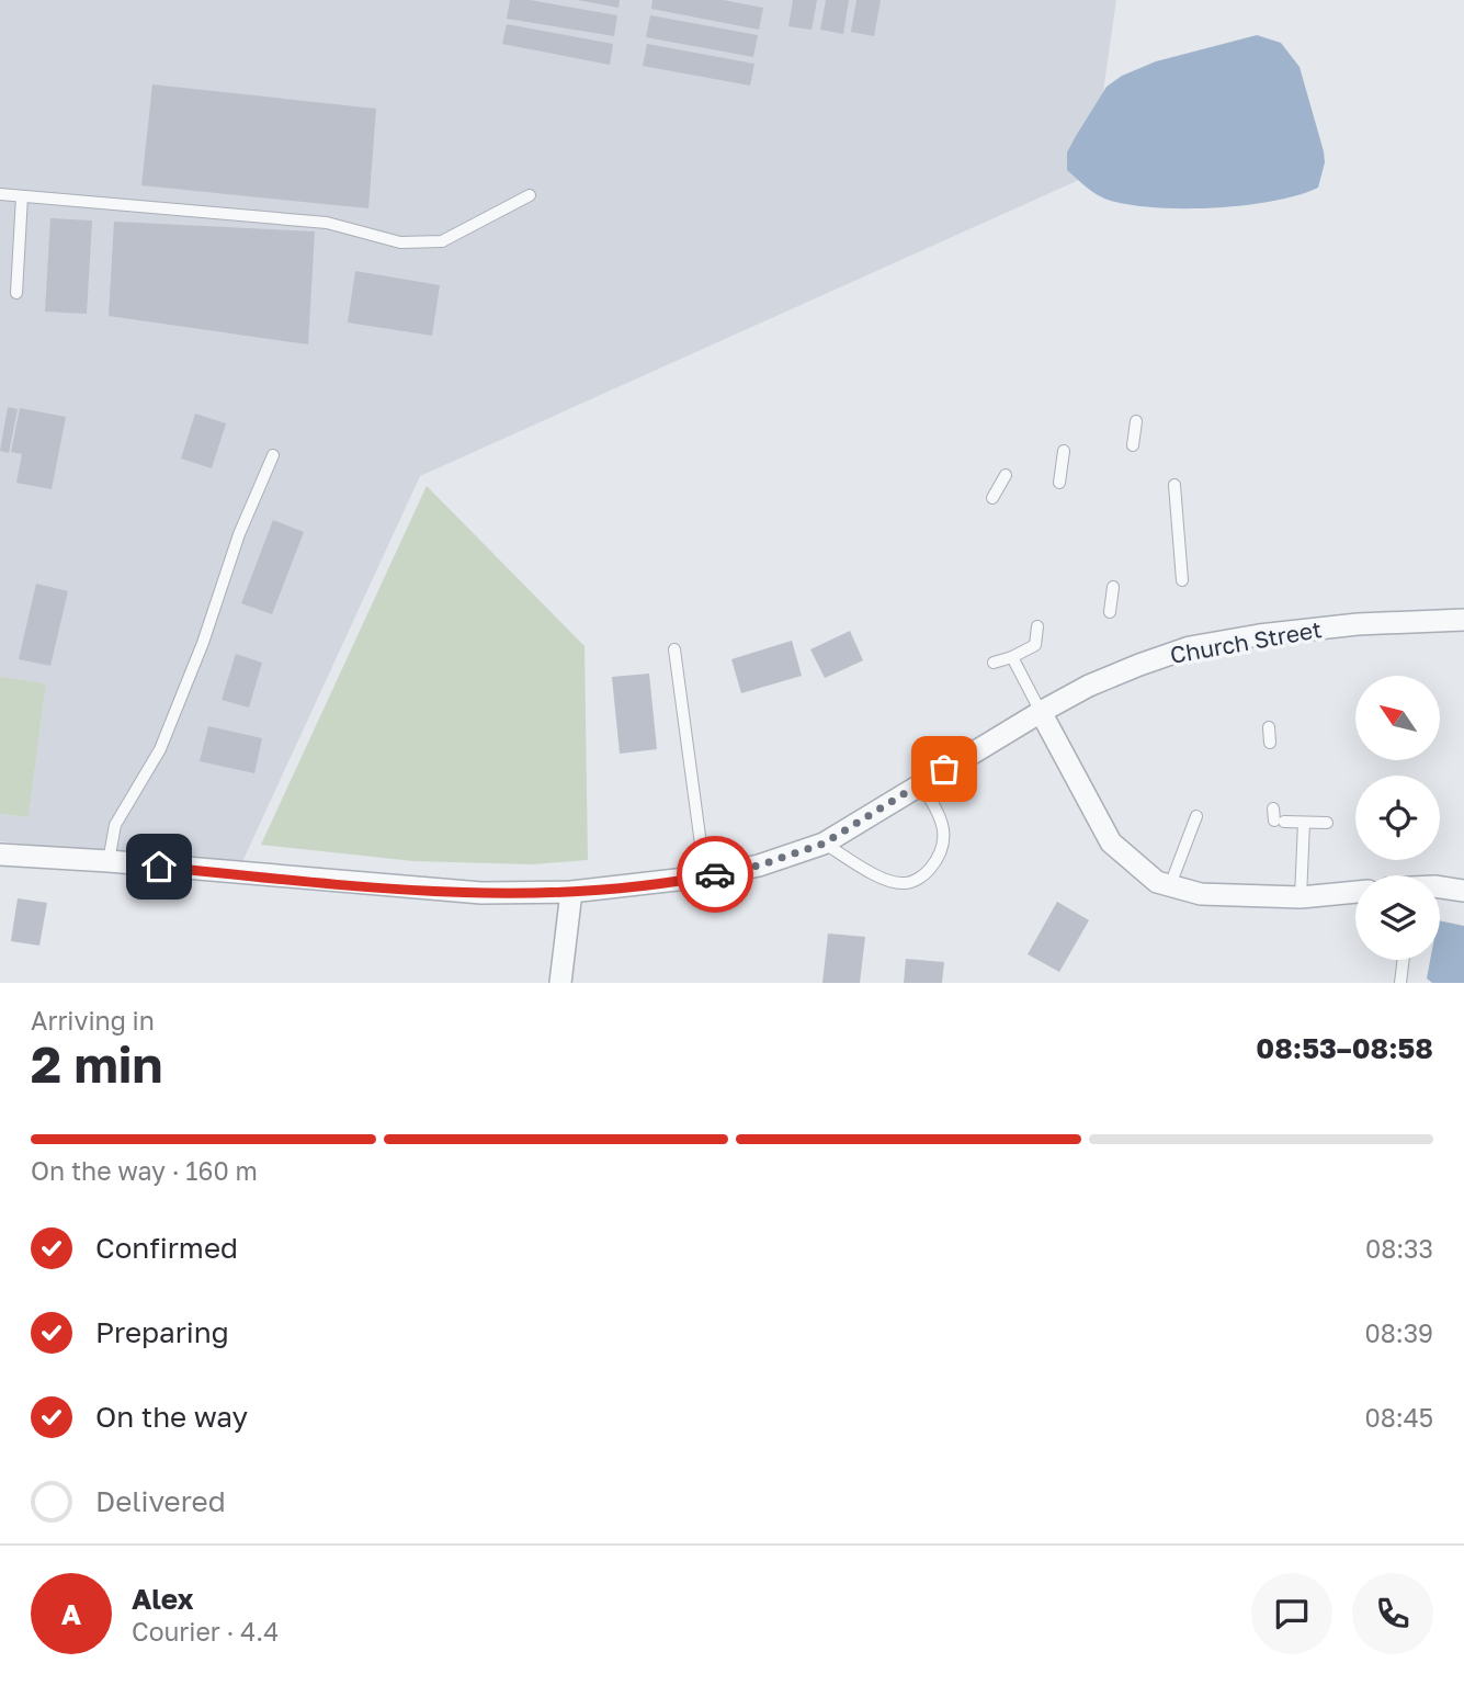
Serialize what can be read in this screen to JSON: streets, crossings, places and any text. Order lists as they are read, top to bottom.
{
  "streets": {
    "street": ["Church Street"]
  },
  "north": "top left",
  "page": {
    "heading": ["2 min", "Arriving in", "08:53–08:58"],
    "panel": ["Alex", "Courier · 4.4"],
    "bar": "On the way · 160 m",
    "list": [
      ["Confirmed", "08:33"],
      ["Preparing", "08:39"],
      ["On the way", "08:45"],
      "Delivered"
    ],
    "round": "A"
  }
}
